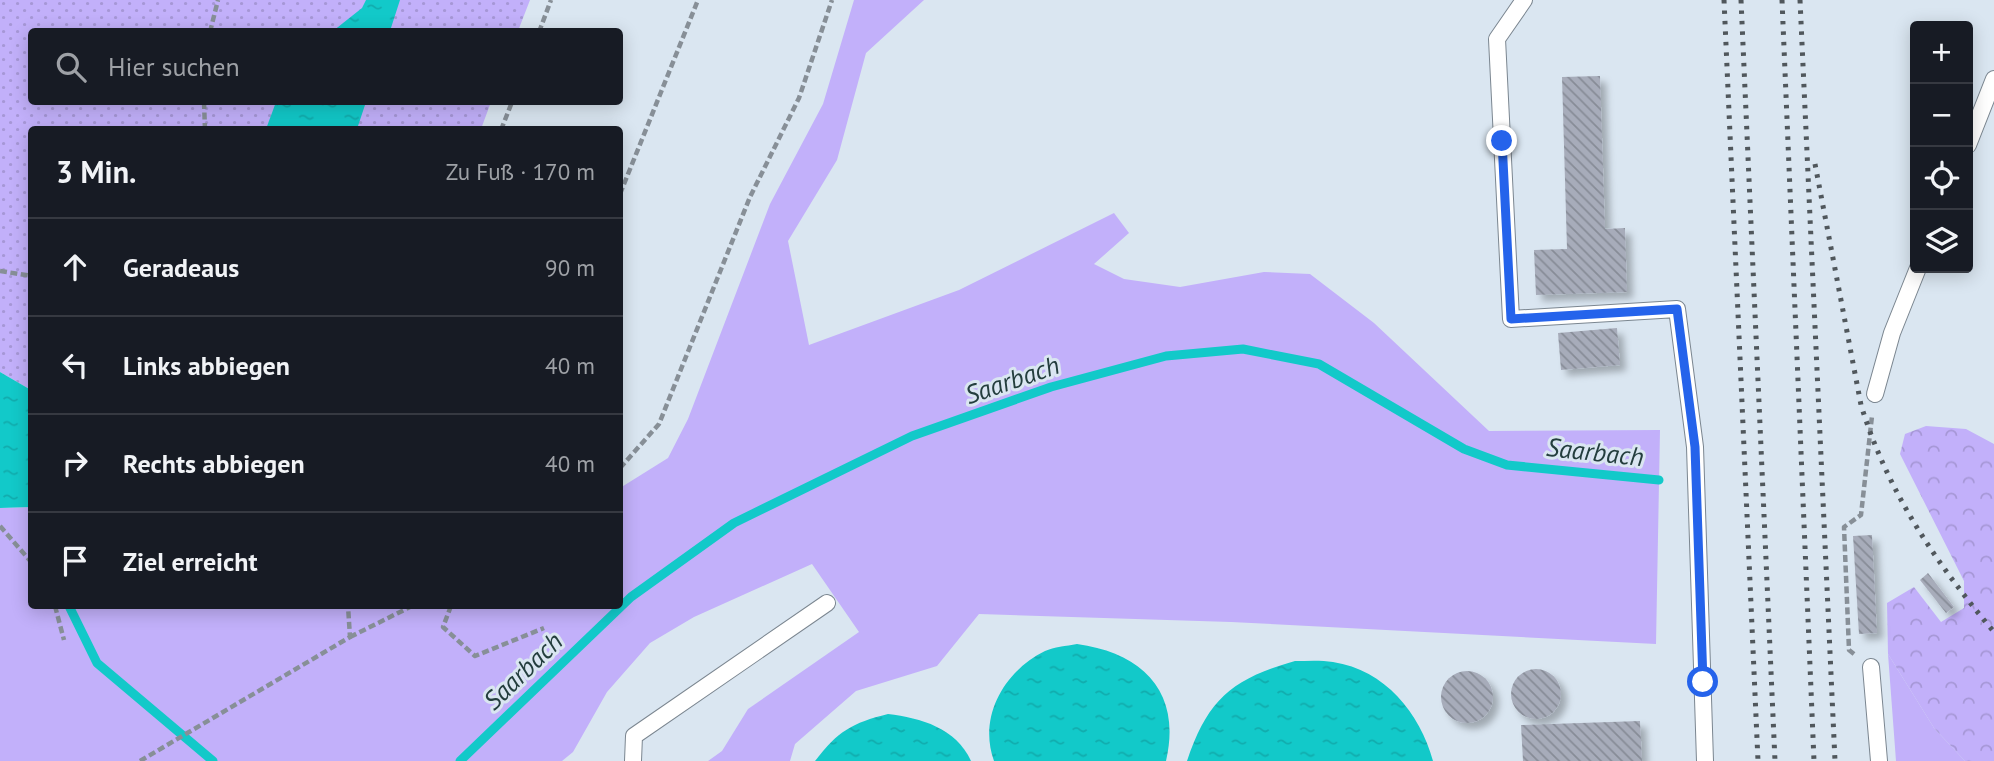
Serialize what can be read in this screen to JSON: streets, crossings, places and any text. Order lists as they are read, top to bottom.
{
  "water": ["Saarbach"],
  "page": {
    "map_buttons": ["+", "−"],
    "search": "Hier suchen",
    "heading": ["3 Min.", "Zu Fuß · 170 m"],
    "list": [
      ["Geradeaus", "90 m"],
      ["Links abbiegen", "40 m"],
      ["Rechts abbiegen", "40 m"],
      "Ziel erreicht"
    ]
  }
}
